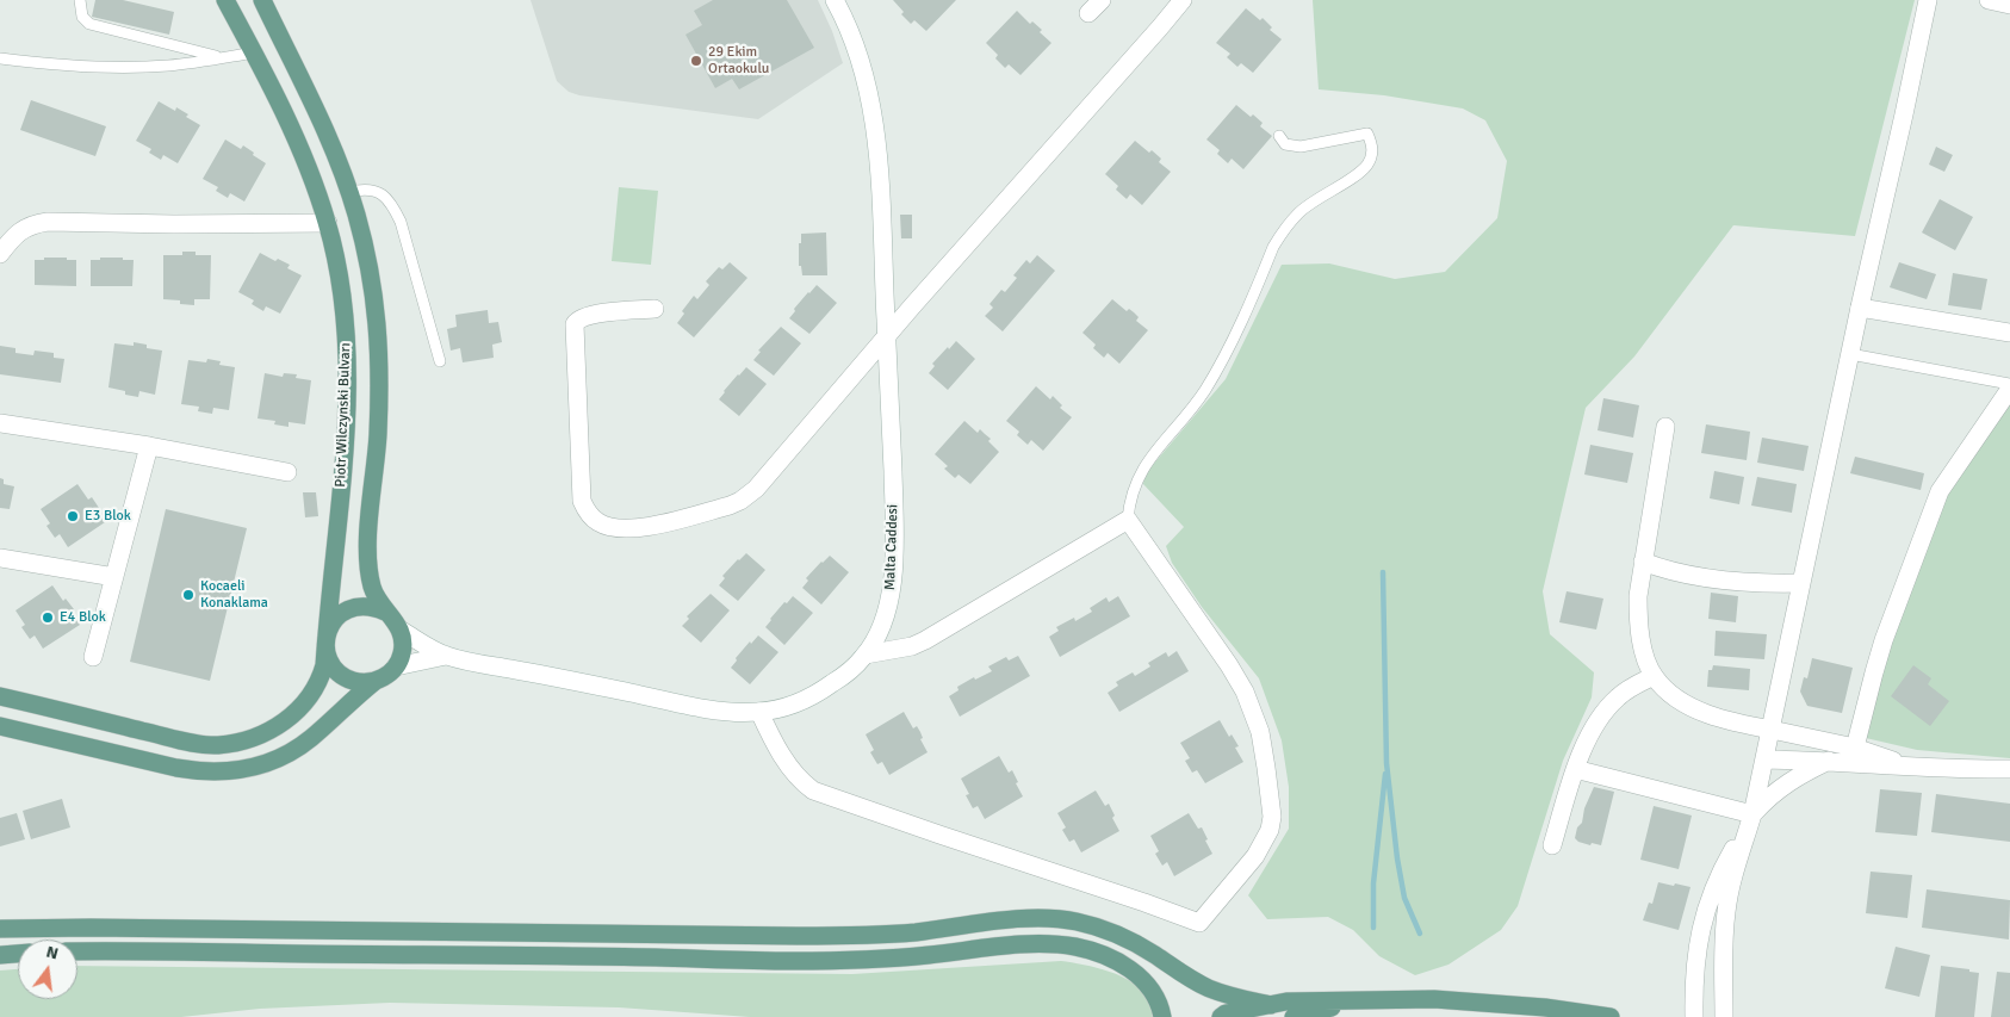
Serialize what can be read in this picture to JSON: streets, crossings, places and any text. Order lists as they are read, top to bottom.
{
  "streets": {
    "main road": ["Piotr Wilczynski Bulvarı"],
    "street": ["Malta Caddesi"]
  },
  "crossings": [
    ["Piotr Wilczynski Bulvarı", "Malta Caddesi"]
  ],
  "places": [
    "29 Ekim Ortaokulu",
    "E3 Blok",
    "Kocaeli Konaklama",
    "E4 Blok"
  ],
  "north": "top"
}
